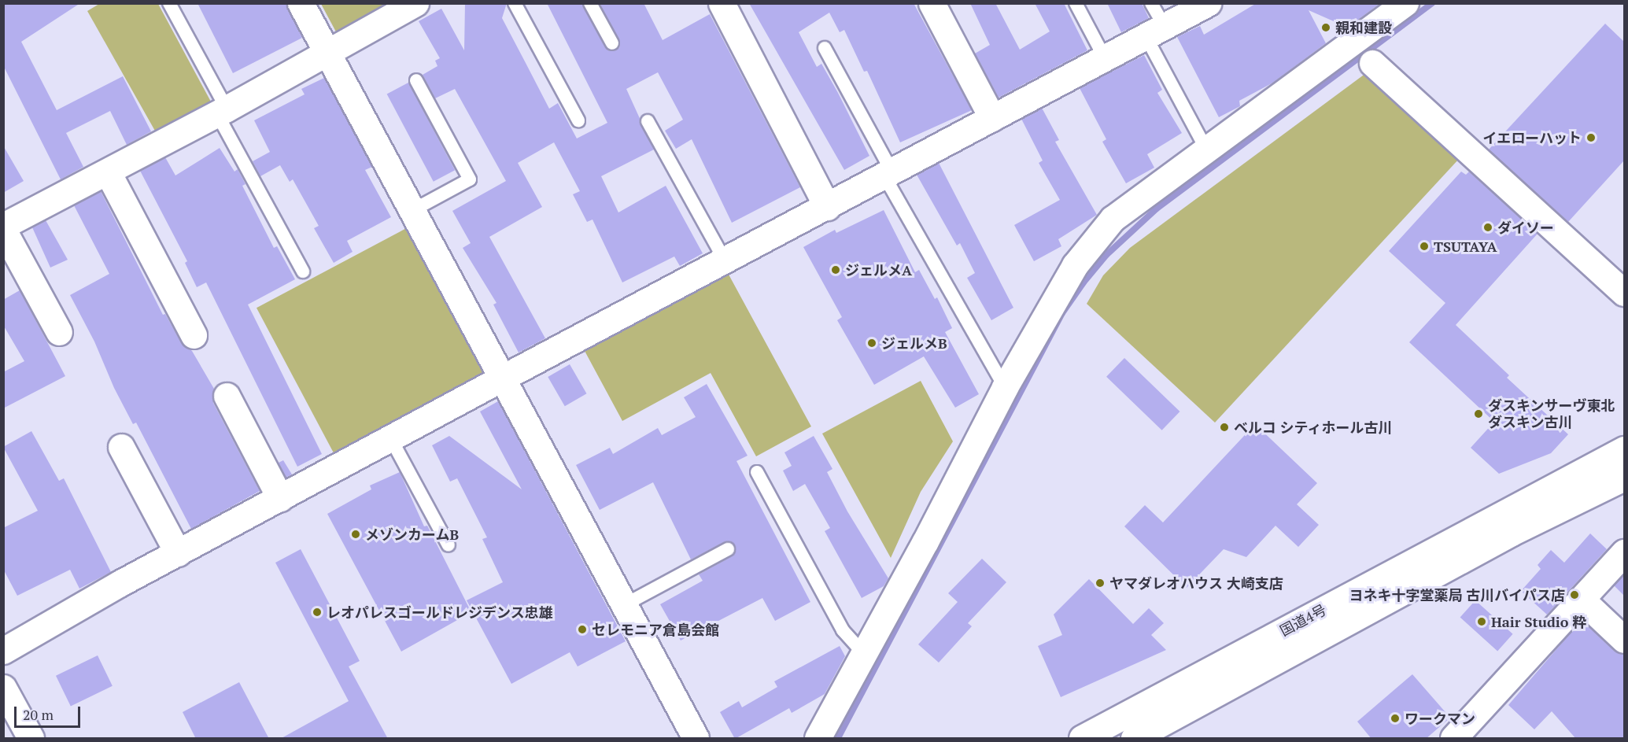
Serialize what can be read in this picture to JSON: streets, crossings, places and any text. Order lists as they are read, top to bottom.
{
  "streets": {
    "main road": ["国道4号"]
  },
  "places": [
    "親和建設",
    "イエローハット",
    "ダイソー",
    "TSUTAYA",
    "ジェルメA",
    "ジェルメB",
    "ダスキンサーヴ東北 ダスキン古川",
    "ベルコ シティホール古川",
    "メゾンカームB",
    "ヤマダレオハウス 大崎支店",
    "ヨネキ十字堂薬局 古川バイパス店",
    "レオパレスゴールドレジデンス忠雄",
    "Hair Studio 粋",
    "セレモニア倉島会館",
    "ワークマン"
  ],
  "scale_bar": "20 m"
}
